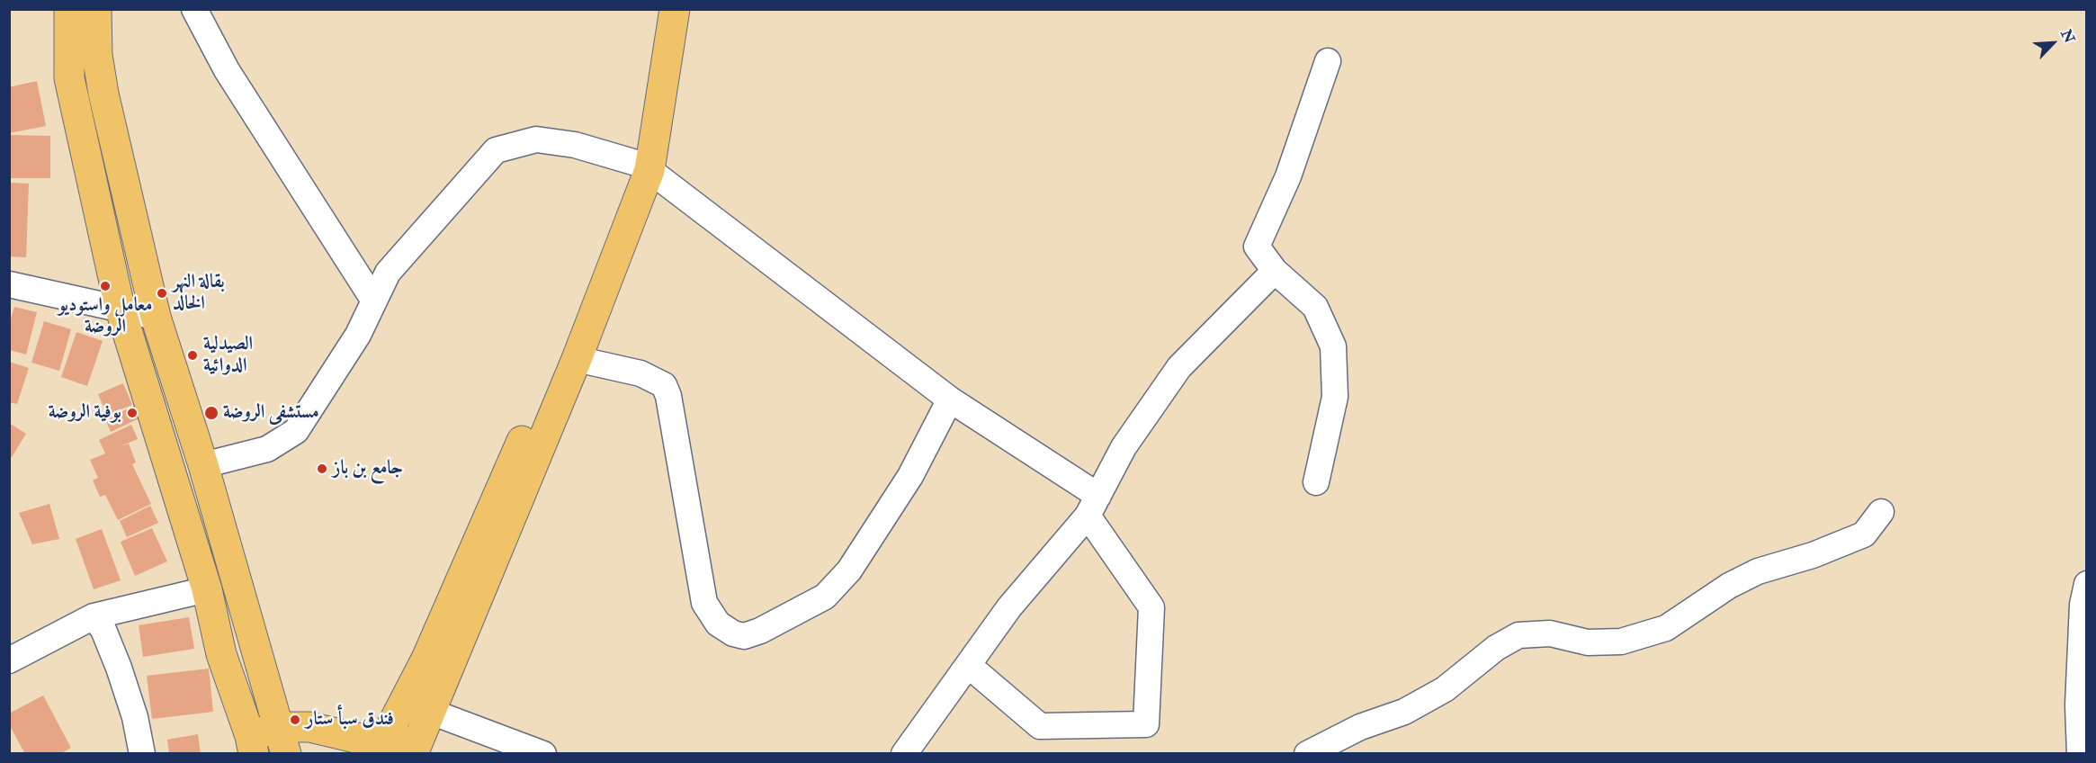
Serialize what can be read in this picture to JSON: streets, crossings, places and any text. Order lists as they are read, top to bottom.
{
  "places": [
    "معامل واستوديو الروضة",
    "بقالة النهر الخالد",
    "الصيدلية الدوائية",
    "بوفية الروضة",
    "مستشفى الروضة",
    "جامع بن باز",
    "فندق سبأ ستار"
  ],
  "north": "top right"
}
